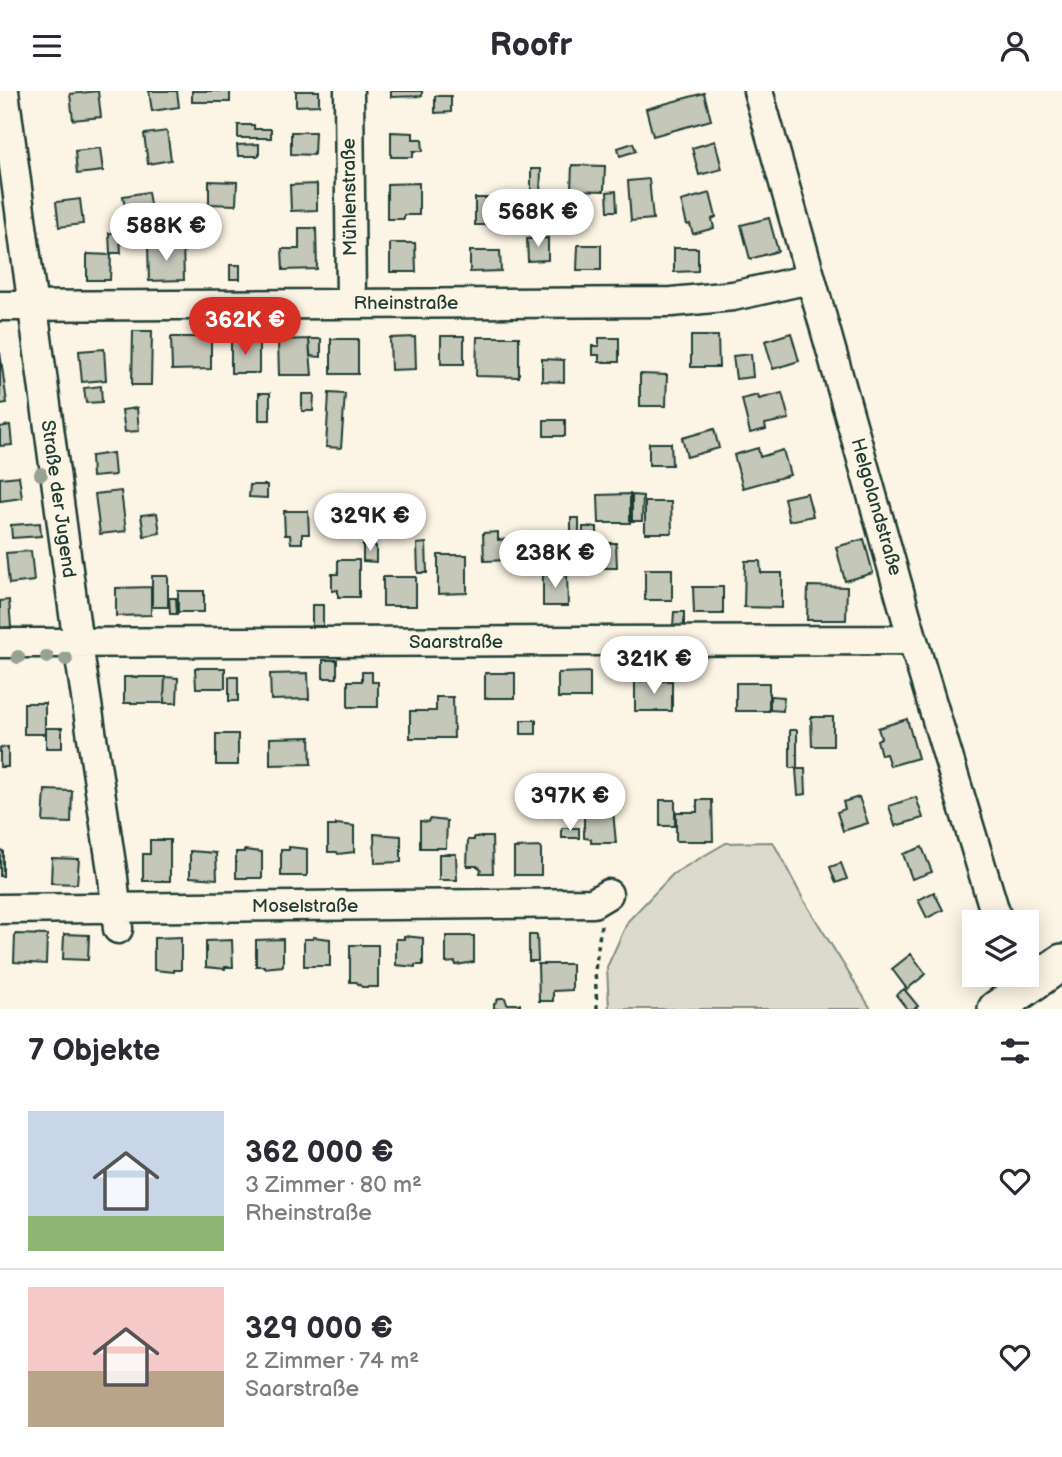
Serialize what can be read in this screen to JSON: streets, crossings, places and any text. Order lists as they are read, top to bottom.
{
  "streets": {
    "street": [
      "Mühlenstraße",
      "Rheinstraße",
      "Straße der Jugend",
      "Helgolandstraße",
      "Saarstraße",
      "Moselstraße"
    ]
  },
  "crossings": [
    ["Mühlenstraße", "Rheinstraße"],
    ["Rheinstraße", "Straße der Jugend"],
    ["Rheinstraße", "Helgolandstraße"],
    ["Straße der Jugend", "Saarstraße"],
    ["Straße der Jugend", "Moselstraße"],
    ["Helgolandstraße", "Saarstraße"]
  ],
  "page": {
    "header": "Roofr",
    "price": [
      "568K €",
      "588K €",
      "362K €",
      "329K €",
      "238K €",
      "321K €",
      "397K €"
    ],
    "heading": "7 Objekte",
    "list": [
      {
        "name": "362 000 €",
        "note": "3 Zimmer · 80 m² · Rheinstraße"
      },
      {
        "name": "329 000 €",
        "note": "2 Zimmer · 74 m² · Saarstraße"
      }
    ]
  }
}
